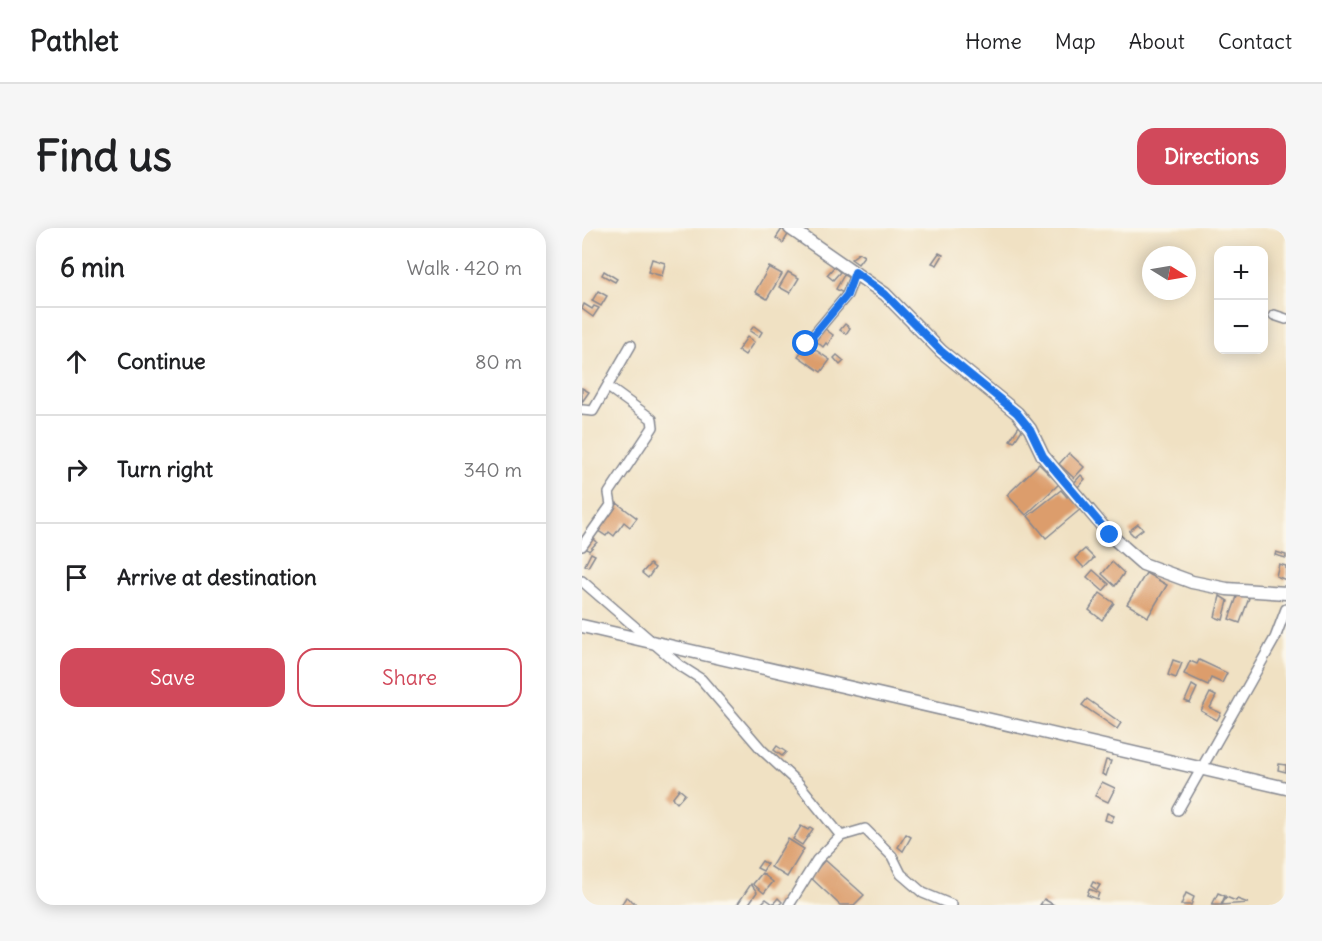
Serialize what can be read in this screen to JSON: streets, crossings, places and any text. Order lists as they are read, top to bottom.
{
  "north": "right",
  "page": {
    "header": "Pathlet",
    "nav": [
      "Home",
      "Map",
      "About",
      "Contact"
    ],
    "buttons": [
      "Directions",
      ["Save", "Share"]
    ],
    "title": "Find us",
    "heading": ["6 min", "Walk · 420 m"],
    "map_buttons": ["+", "−"],
    "list": [
      ["Continue", "80 m"],
      ["Turn right", "340 m"],
      "Arrive at destination"
    ]
  }
}
